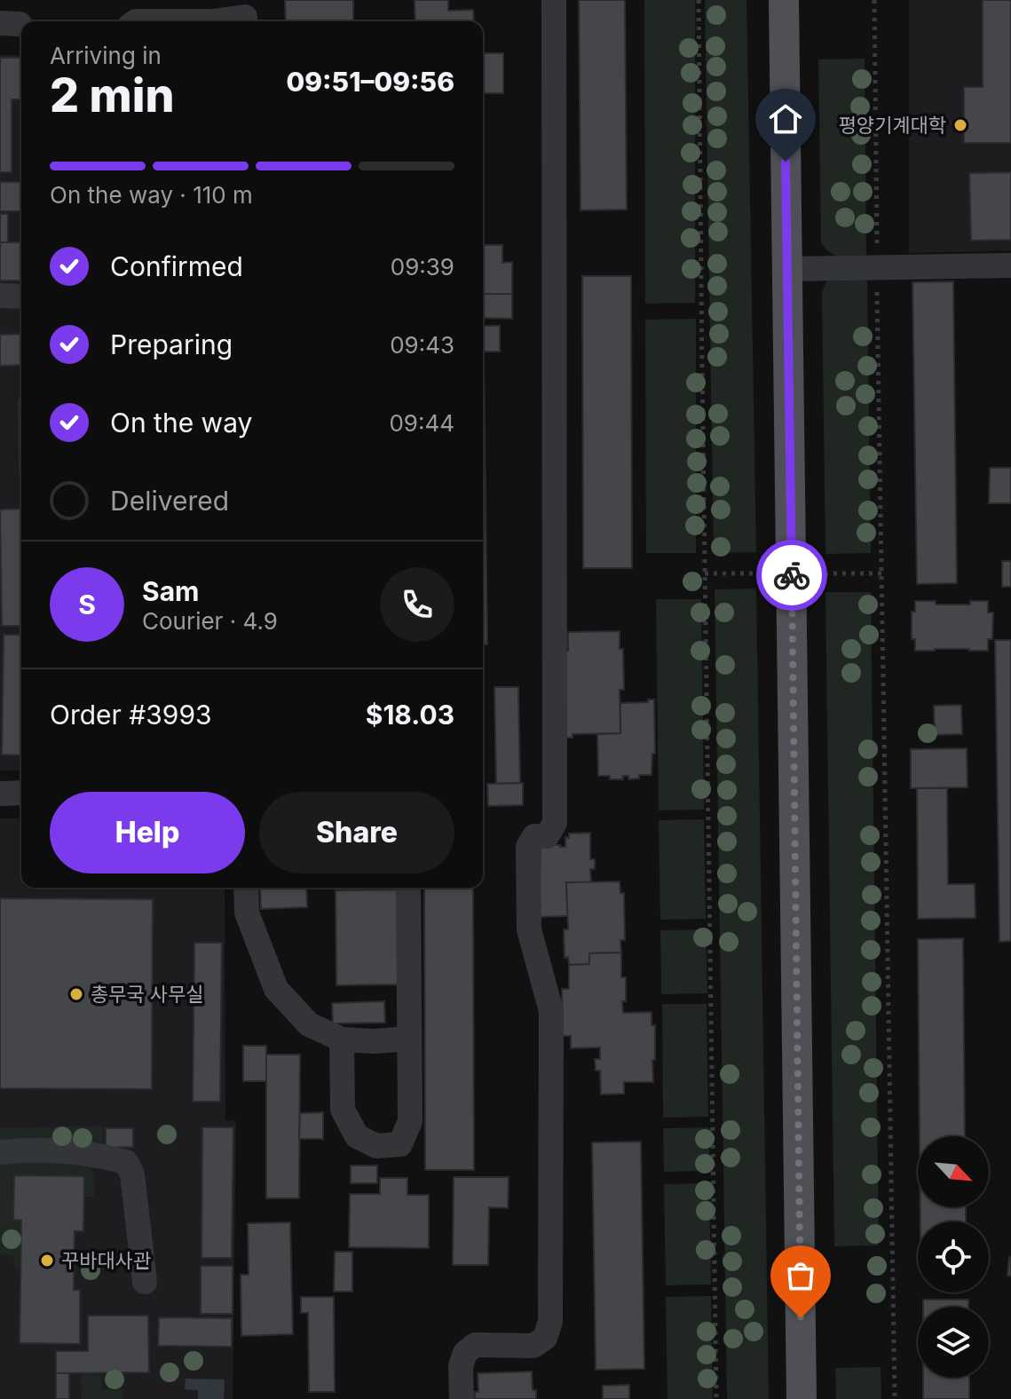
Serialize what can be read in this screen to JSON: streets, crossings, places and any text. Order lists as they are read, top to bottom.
{
  "places": ["평양기계대학", "총무국 사무실", "꾸바대사관"],
  "north": "bottom right",
  "page": {
    "heading": ["2 min", "Arriving in", "09:51–09:56"],
    "panel": [
      "Sam",
      "Courier · 4.9",
      "Order #3993",
      "$18.03"
    ],
    "bar": "On the way · 110 m",
    "list": [
      ["Confirmed", "09:39"],
      ["Preparing", "09:43"],
      ["On the way", "09:44"],
      "Delivered"
    ],
    "round": "S",
    "buttons": ["Help", "Share"]
  }
}
